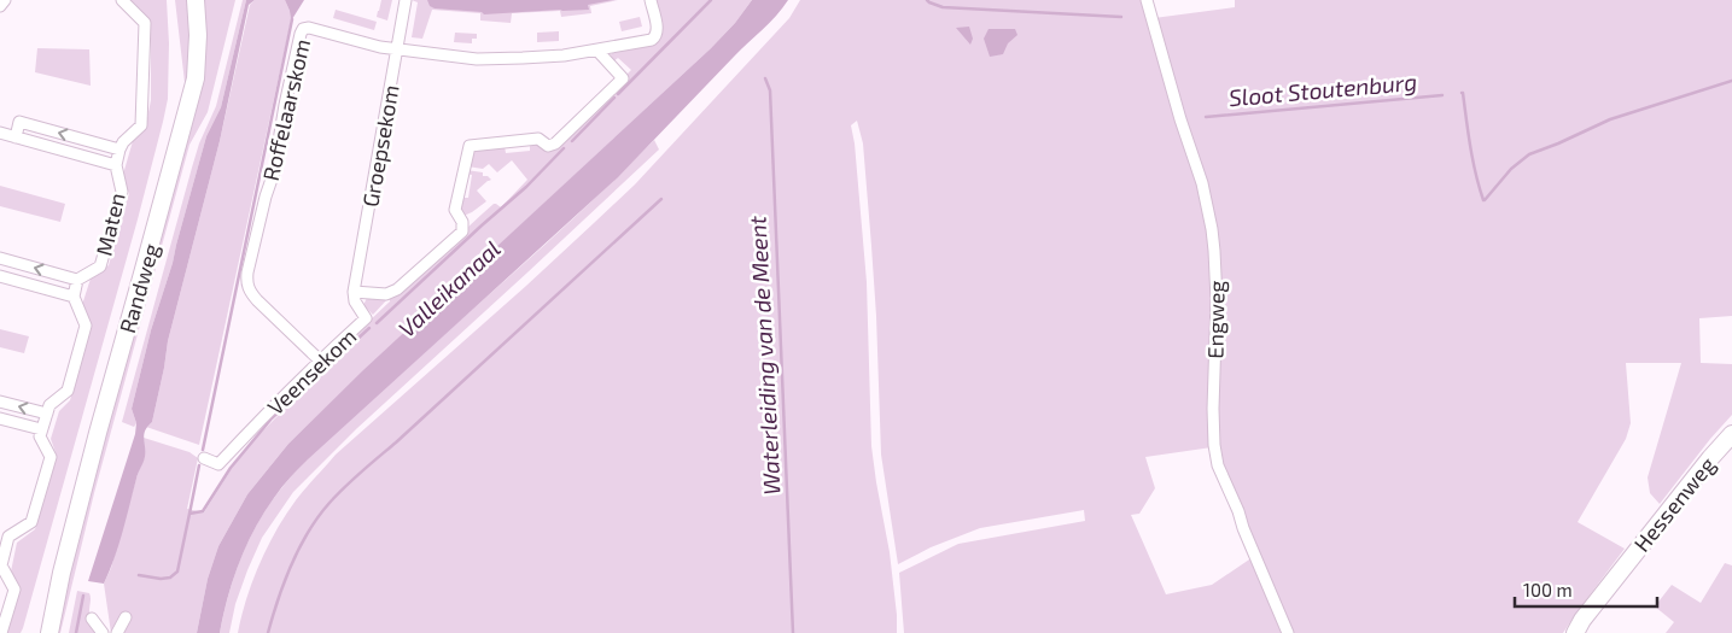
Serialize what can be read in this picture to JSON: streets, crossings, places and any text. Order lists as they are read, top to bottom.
{
  "streets": {
    "main road": ["Randweg", "Hessenweg"],
    "street": [
      "Roffelaarskom",
      "Groepsekom",
      "Maten",
      "Engweg",
      "Veensekom"
    ]
  },
  "crossings": [
    ["Roffelaarskom", "Groepsekom"],
    ["Roffelaarskom", "Veensekom"],
    ["Groepsekom", "Veensekom"]
  ],
  "water": ["Sloot Stoutenburg", "Valleikanaal", "Waterleiding van de Meent"],
  "scale_bar": "100 m"
}
